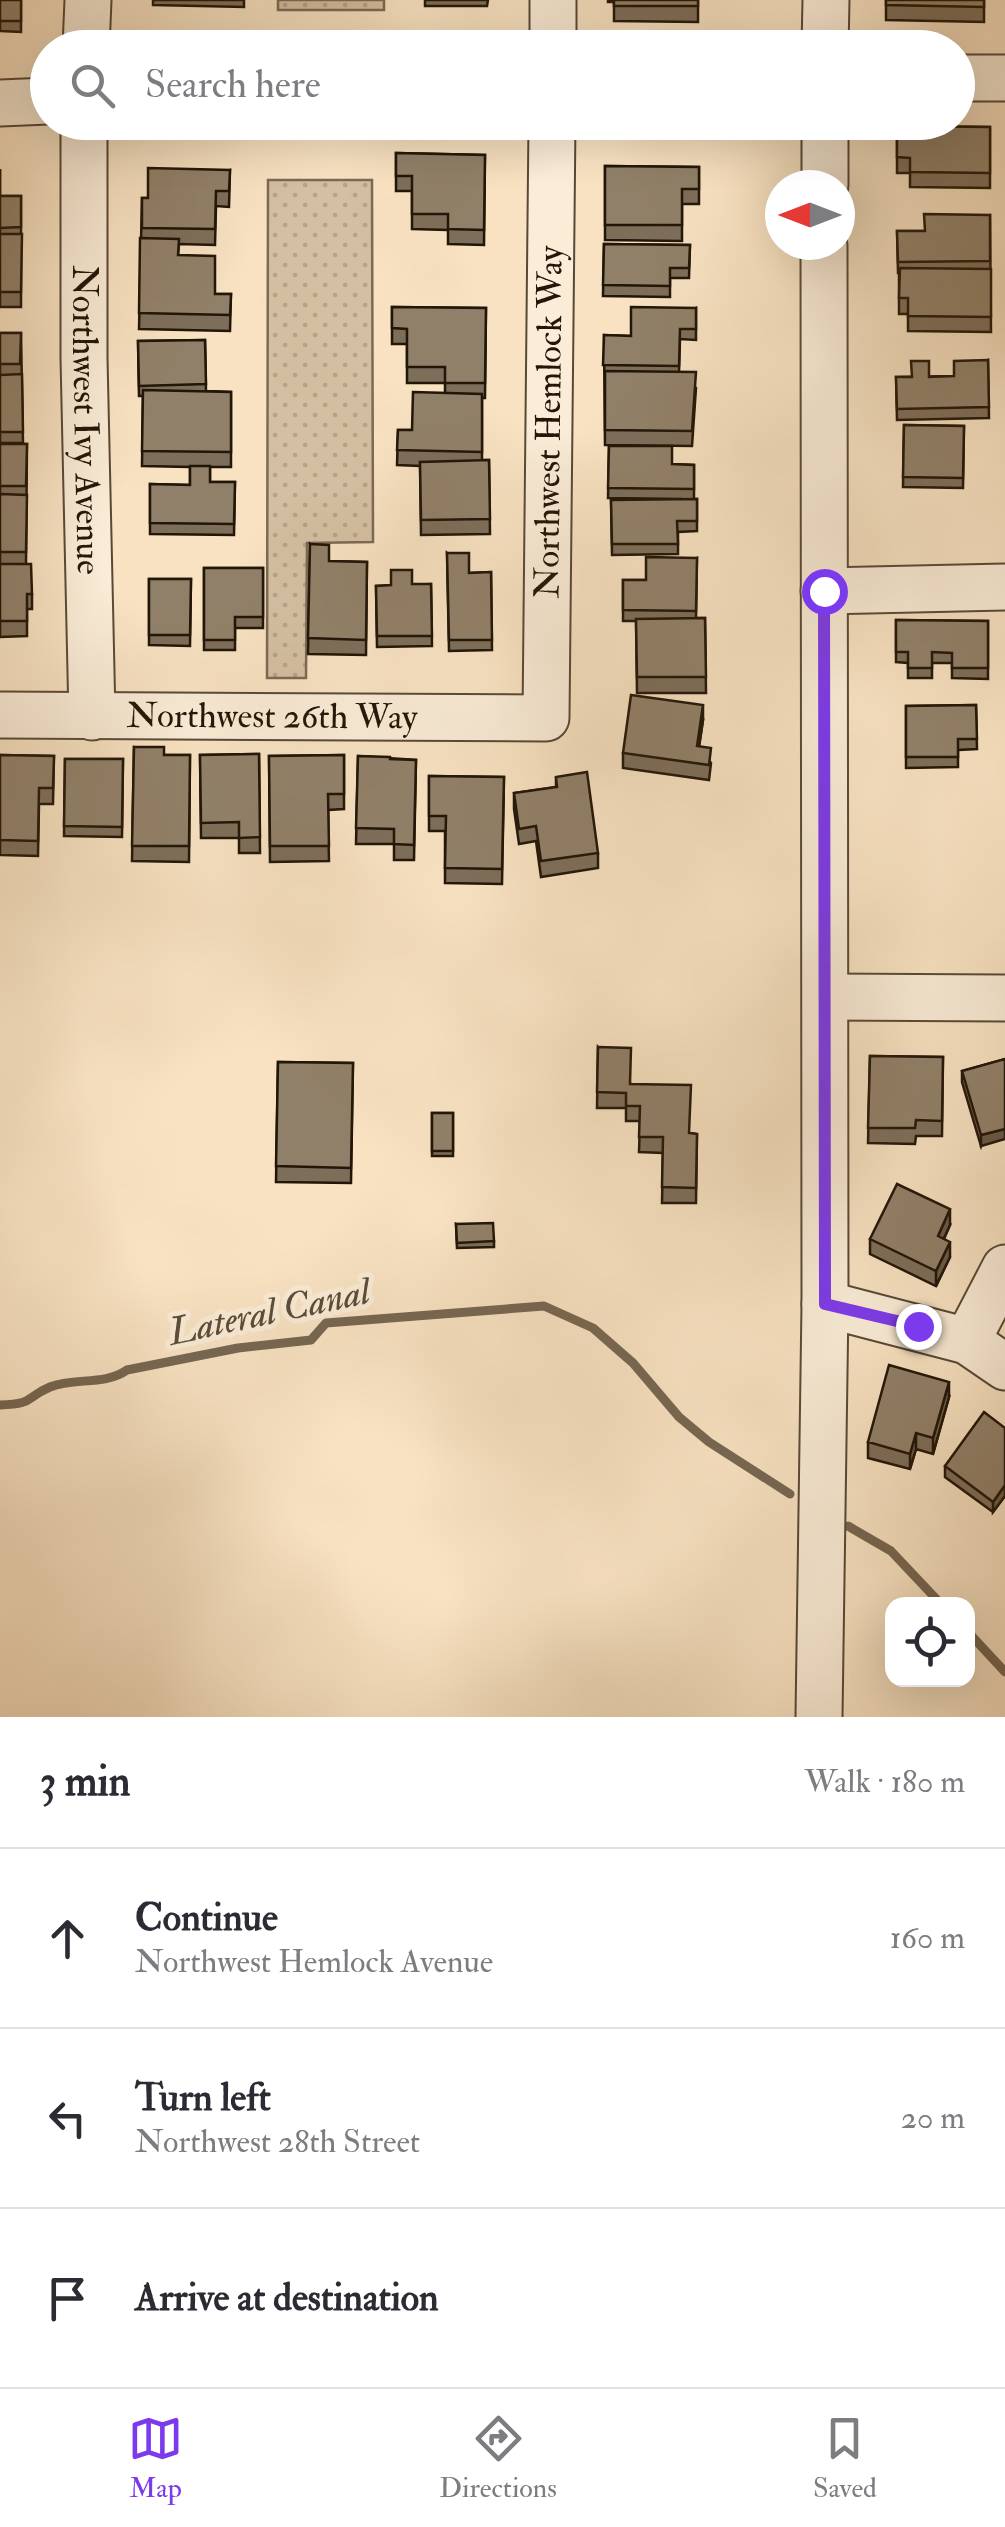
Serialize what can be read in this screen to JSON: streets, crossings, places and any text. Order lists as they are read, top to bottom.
{
  "streets": {
    "street": ["Northwest Ivy Avenue", "Northwest Hemlock Way", "Northwest 26th Way"]
  },
  "crossings": [
    ["Northwest Ivy Avenue", "Northwest 26th Way"],
    ["Northwest Hemlock Way", "Northwest 26th Way"]
  ],
  "water": ["Lateral Canal"],
  "north": "left",
  "page": {
    "search": "Search here",
    "heading": ["3 min", "Walk · 180 m"],
    "list": [
      ["Continue", "Northwest Hemlock Avenue", "160 m"],
      ["Turn left", "Northwest 28th Street", "20 m"],
      "Arrive at destination"
    ],
    "nav": ["Map", "Directions", "Saved"]
  }
}
